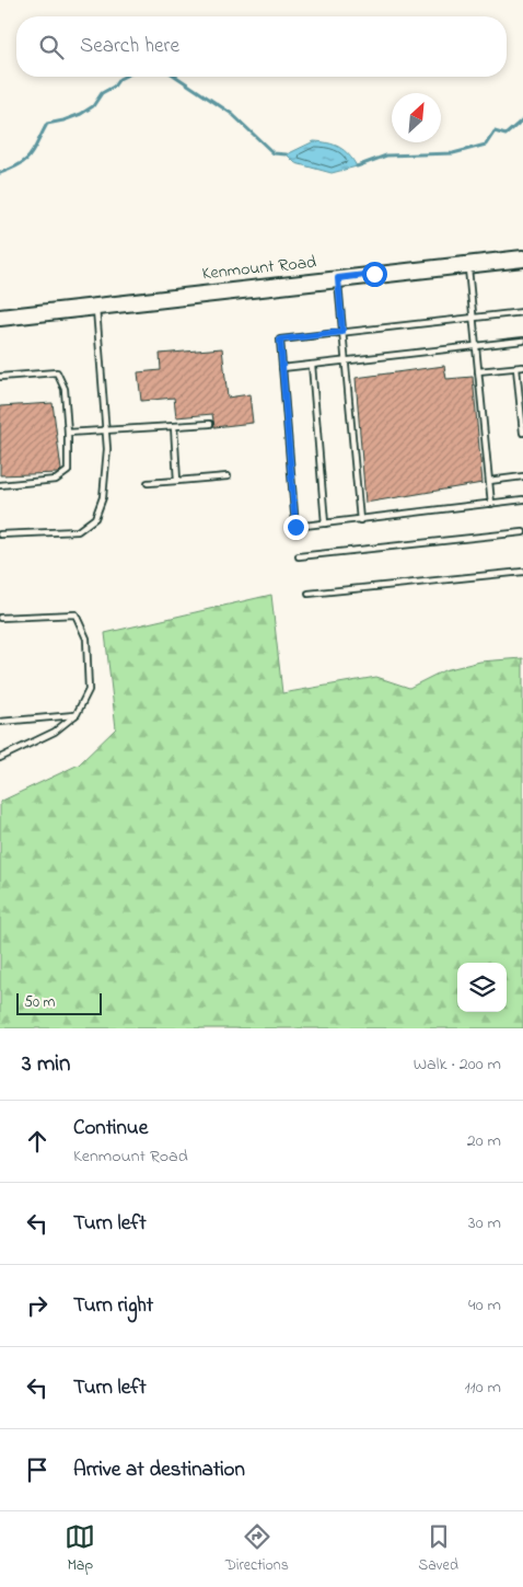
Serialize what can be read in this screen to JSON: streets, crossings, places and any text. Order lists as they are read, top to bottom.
{
  "streets": {
    "main road": ["Kenmount Road"]
  },
  "scale_bar": "50 m",
  "north": "top right",
  "page": {
    "search": "Search here",
    "scale": "50 m",
    "heading": ["3 min", "Walk · 200 m"],
    "list": [
      ["Continue", "Kenmount Road", "20 m"],
      ["Turn left", "30 m"],
      ["Turn right", "40 m"],
      ["Turn left", "110 m"],
      "Arrive at destination"
    ],
    "nav": ["Map", "Directions", "Saved"]
  }
}
